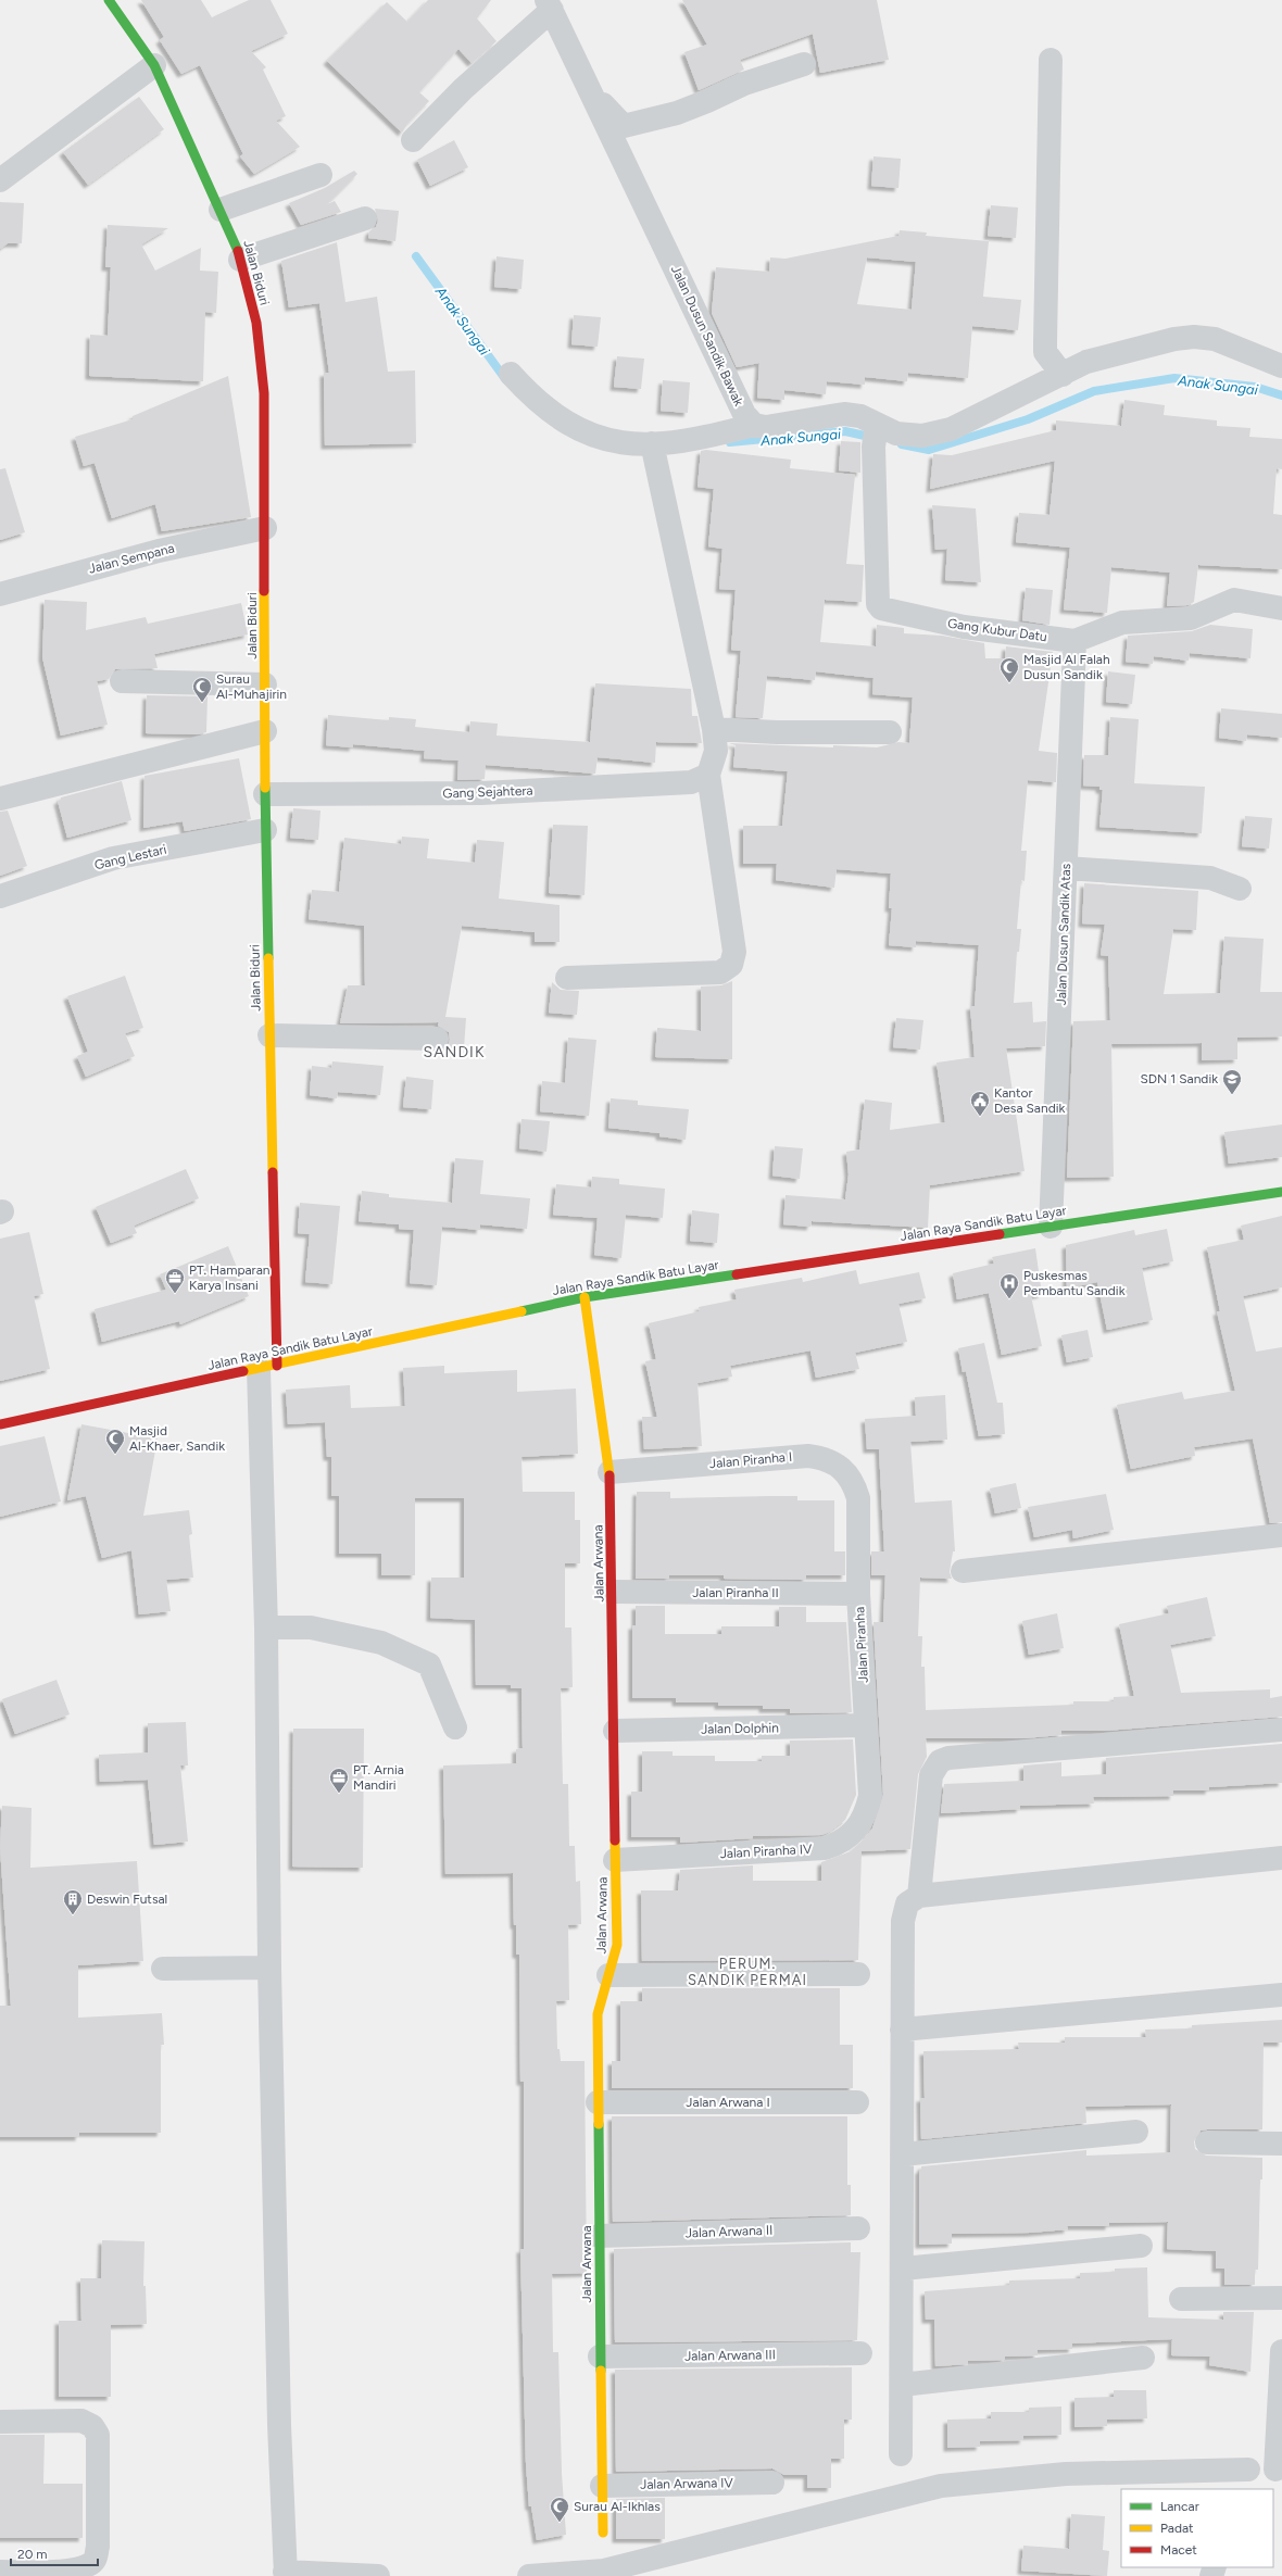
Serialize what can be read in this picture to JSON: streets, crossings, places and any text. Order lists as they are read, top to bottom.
{
  "streets": {
    "street": [
      "Jalan Biduri",
      "Jalan Dusun Sandik Bawak",
      "Jalan Sempana",
      "Gang Kubur Datu",
      "Gang Sejahtera",
      "Gang Lestari",
      "Jalan Dusun Sandik Atas",
      "Jalan Raya Sandik Batu Layar",
      "Jalan Piranha I",
      "Jalan Arwana",
      "Jalan Piranha II",
      "Jalan Piranha",
      "Jalan Dolphin",
      "Jalan Piranha IV",
      "Jalan Arwana I",
      "Jalan Arwana II",
      "Jalan Arwana III",
      "Jalan Arwana IV"
    ]
  },
  "crossings": [
    ["Jalan Biduri", "Jalan Sempana"],
    ["Jalan Biduri", "Gang Sejahtera"],
    ["Jalan Biduri", "Gang Lestari"],
    ["Jalan Biduri", "Jalan Raya Sandik Batu Layar"],
    ["Gang Kubur Datu", "Jalan Dusun Sandik Atas"],
    ["Jalan Dusun Sandik Atas", "Jalan Raya Sandik Batu Layar"],
    ["Jalan Raya Sandik Batu Layar", "Jalan Arwana"],
    ["Jalan Piranha I", "Jalan Arwana"],
    ["Jalan Piranha I", "Jalan Piranha"],
    ["Jalan Arwana", "Jalan Piranha II"],
    ["Jalan Arwana", "Jalan Dolphin"],
    ["Jalan Arwana", "Jalan Piranha IV"],
    ["Jalan Arwana", "Jalan Arwana I"],
    ["Jalan Arwana", "Jalan Arwana II"],
    ["Jalan Arwana", "Jalan Arwana III"],
    ["Jalan Arwana", "Jalan Arwana IV"],
    ["Jalan Piranha II", "Jalan Piranha"],
    ["Jalan Piranha", "Jalan Dolphin"],
    ["Jalan Piranha", "Jalan Piranha IV"]
  ],
  "districts": ["SANDIK", "PERUM. SANDIK PERMAI"],
  "water": ["Anak Sungai"],
  "places": {
    "mosque": [
      "Masjid Al Falah Dusun Sandik",
      "Surau Al-Muhajirin",
      "Masjid Al-Khaer, Sandik",
      "Surau Al-Ikhlas"
    ],
    "school or university": ["SDN 1 Sandik"],
    "public building": ["Kantor Desa Sandik"],
    "office": ["PT. Hamparan Karya Insani", "PT. Arnia Mandiri"],
    "hospital": ["Puskesmas Pembantu Sandik"],
    "building": ["Deswin Futsal"]
  },
  "legend": ["Lancar", "Padat", "Macet"],
  "scale_bar": "20 m"
}
